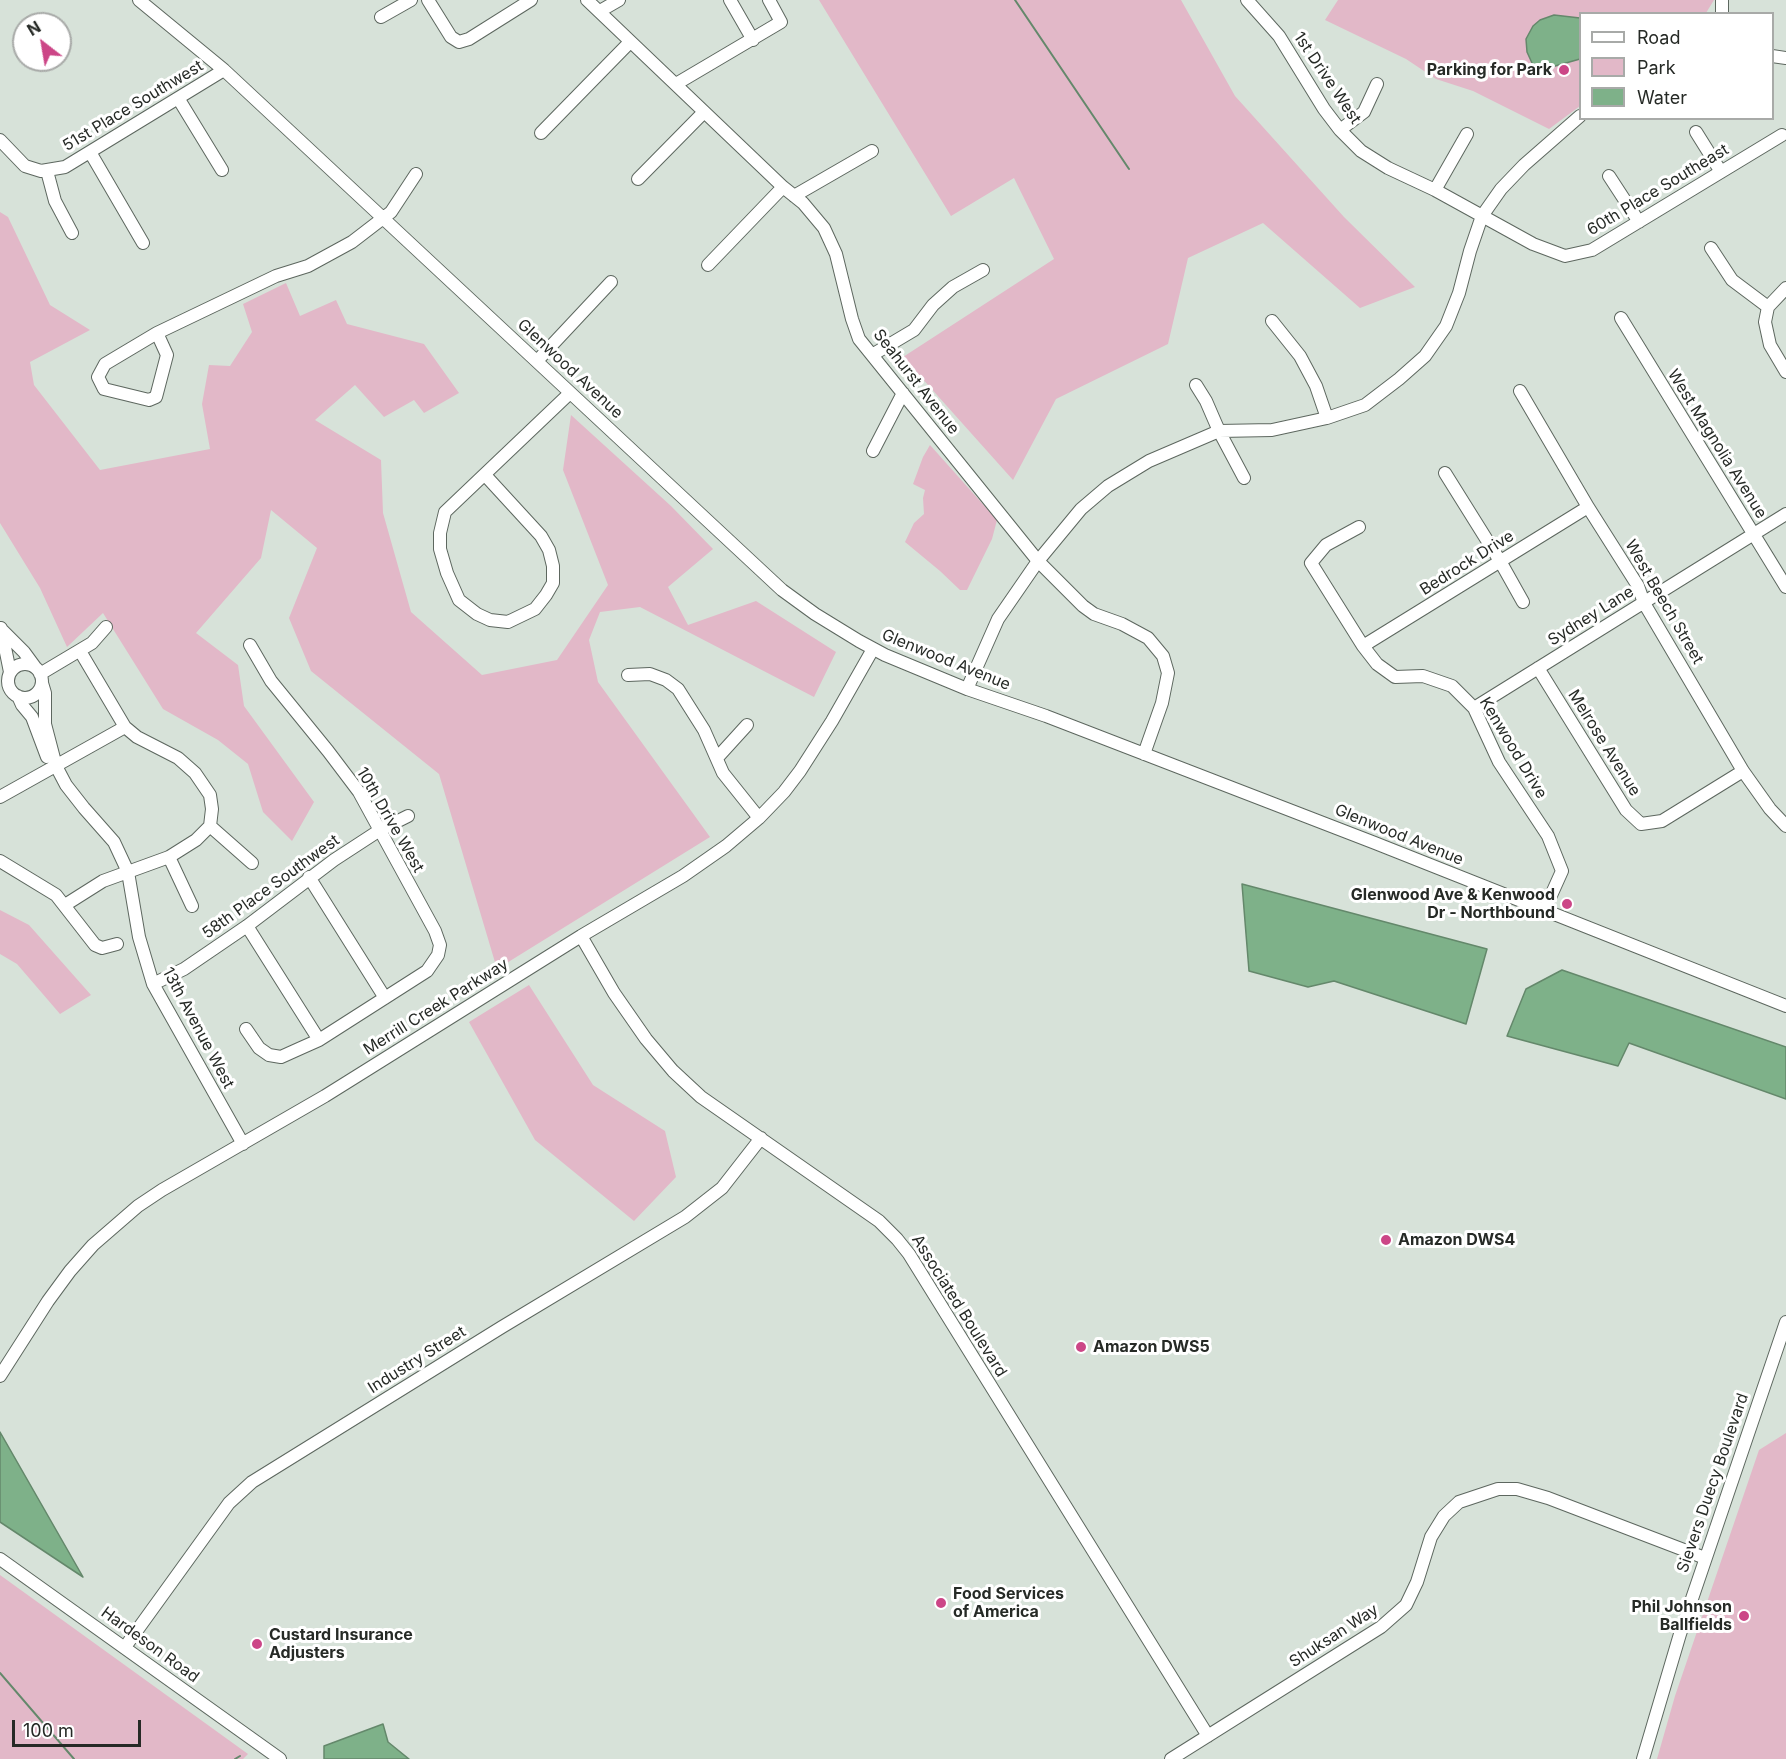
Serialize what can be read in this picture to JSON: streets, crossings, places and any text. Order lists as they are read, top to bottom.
{
  "streets": {
    "street": [
      "1st Drive West",
      "51st Place Southwest",
      "60th Place Southeast",
      "Glenwood Avenue",
      "Seahurst Avenue",
      "West Magnolia Avenue",
      "Bedrock Drive",
      "West Beech Street",
      "Sydney Lane",
      "Melrose Avenue",
      "Kenwood Drive",
      "10th Drive West",
      "58th Place Southwest",
      "Merrill Creek Parkway",
      "13th Avenue West",
      "Associated Boulevard",
      "Industry Street",
      "Sievers Duecy Boulevard",
      "Shuksan Way",
      "Hardeson Road"
    ]
  },
  "crossings": [
    ["1st Drive West", "60th Place Southeast"],
    ["51st Place Southwest", "Glenwood Avenue"],
    ["Glenwood Avenue", "Seahurst Avenue"],
    ["Glenwood Avenue", "Kenwood Drive"],
    ["Glenwood Avenue", "Merrill Creek Parkway"],
    ["West Magnolia Avenue", "Sydney Lane"],
    ["Bedrock Drive", "West Beech Street"],
    ["Bedrock Drive", "Kenwood Drive"],
    ["West Beech Street", "Sydney Lane"],
    ["West Beech Street", "Melrose Avenue"],
    ["Sydney Lane", "Melrose Avenue"],
    ["Sydney Lane", "Kenwood Drive"],
    ["10th Drive West", "58th Place Southwest"],
    ["58th Place Southwest", "13th Avenue West"],
    ["Merrill Creek Parkway", "13th Avenue West"],
    ["Merrill Creek Parkway", "Associated Boulevard"],
    ["Associated Boulevard", "Industry Street"],
    ["Associated Boulevard", "Shuksan Way"],
    ["Industry Street", "Hardeson Road"],
    ["Sievers Duecy Boulevard", "Shuksan Way"]
  ],
  "places": [
    "Parking for Park",
    "Glenwood Ave & Kenwood Dr - Northbound",
    "Amazon DWS4",
    "Amazon DWS5",
    "Food Services of America",
    "Phil Johnson Ballfields",
    "Custard Insurance Adjusters"
  ],
  "legend": ["Road", "Park", "Water"],
  "scale_bar": "100 m",
  "north": "top left"
}
